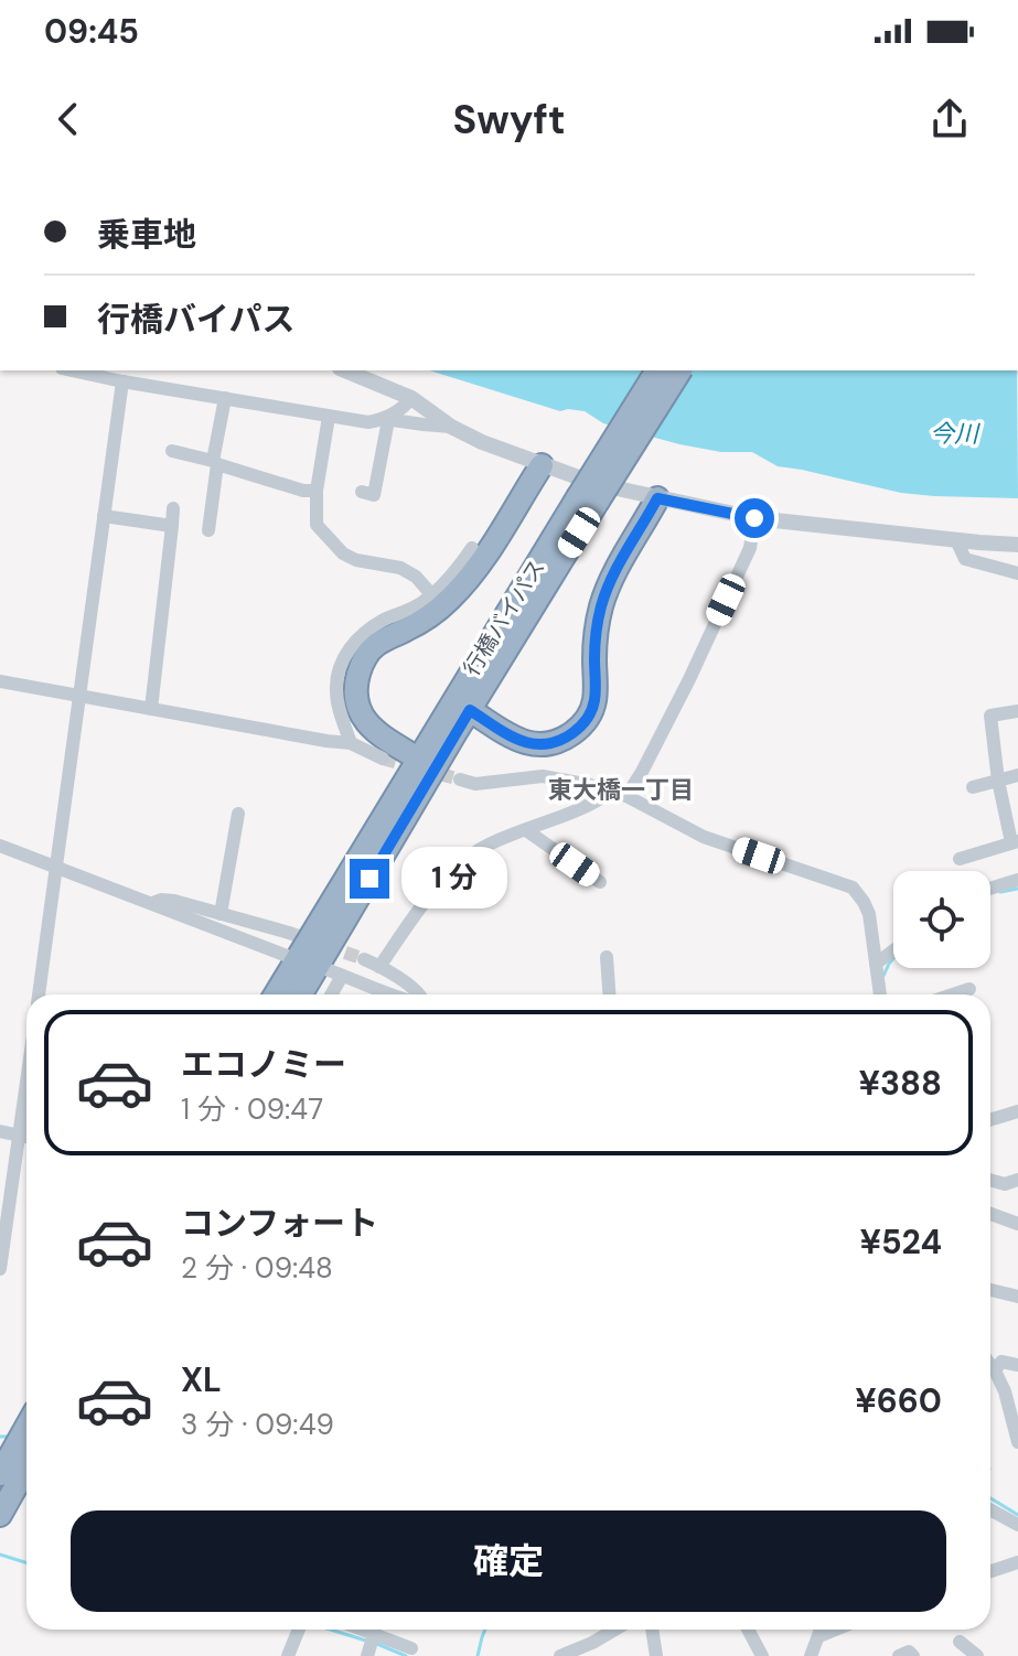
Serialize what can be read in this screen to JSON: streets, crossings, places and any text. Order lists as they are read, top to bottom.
{
  "streets": {
    "highway": ["行橋バイパス"]
  },
  "districts": ["東大橋一丁目"],
  "water": ["今川"],
  "page": {
    "status": "09:45",
    "header": "Swyft",
    "banner": ["乗車地", "行橋バイパス"],
    "bubble": "1 分",
    "list": [
      {
        "name": "エコノミー",
        "note": "1 分 · 09:47",
        "value": "¥388"
      },
      {
        "name": "コンフォート",
        "note": "2 分 · 09:48",
        "value": "¥524"
      },
      {
        "name": "XL",
        "note": "3 分 · 09:49",
        "value": "¥660"
      }
    ],
    "buttons": "確定"
  }
}
